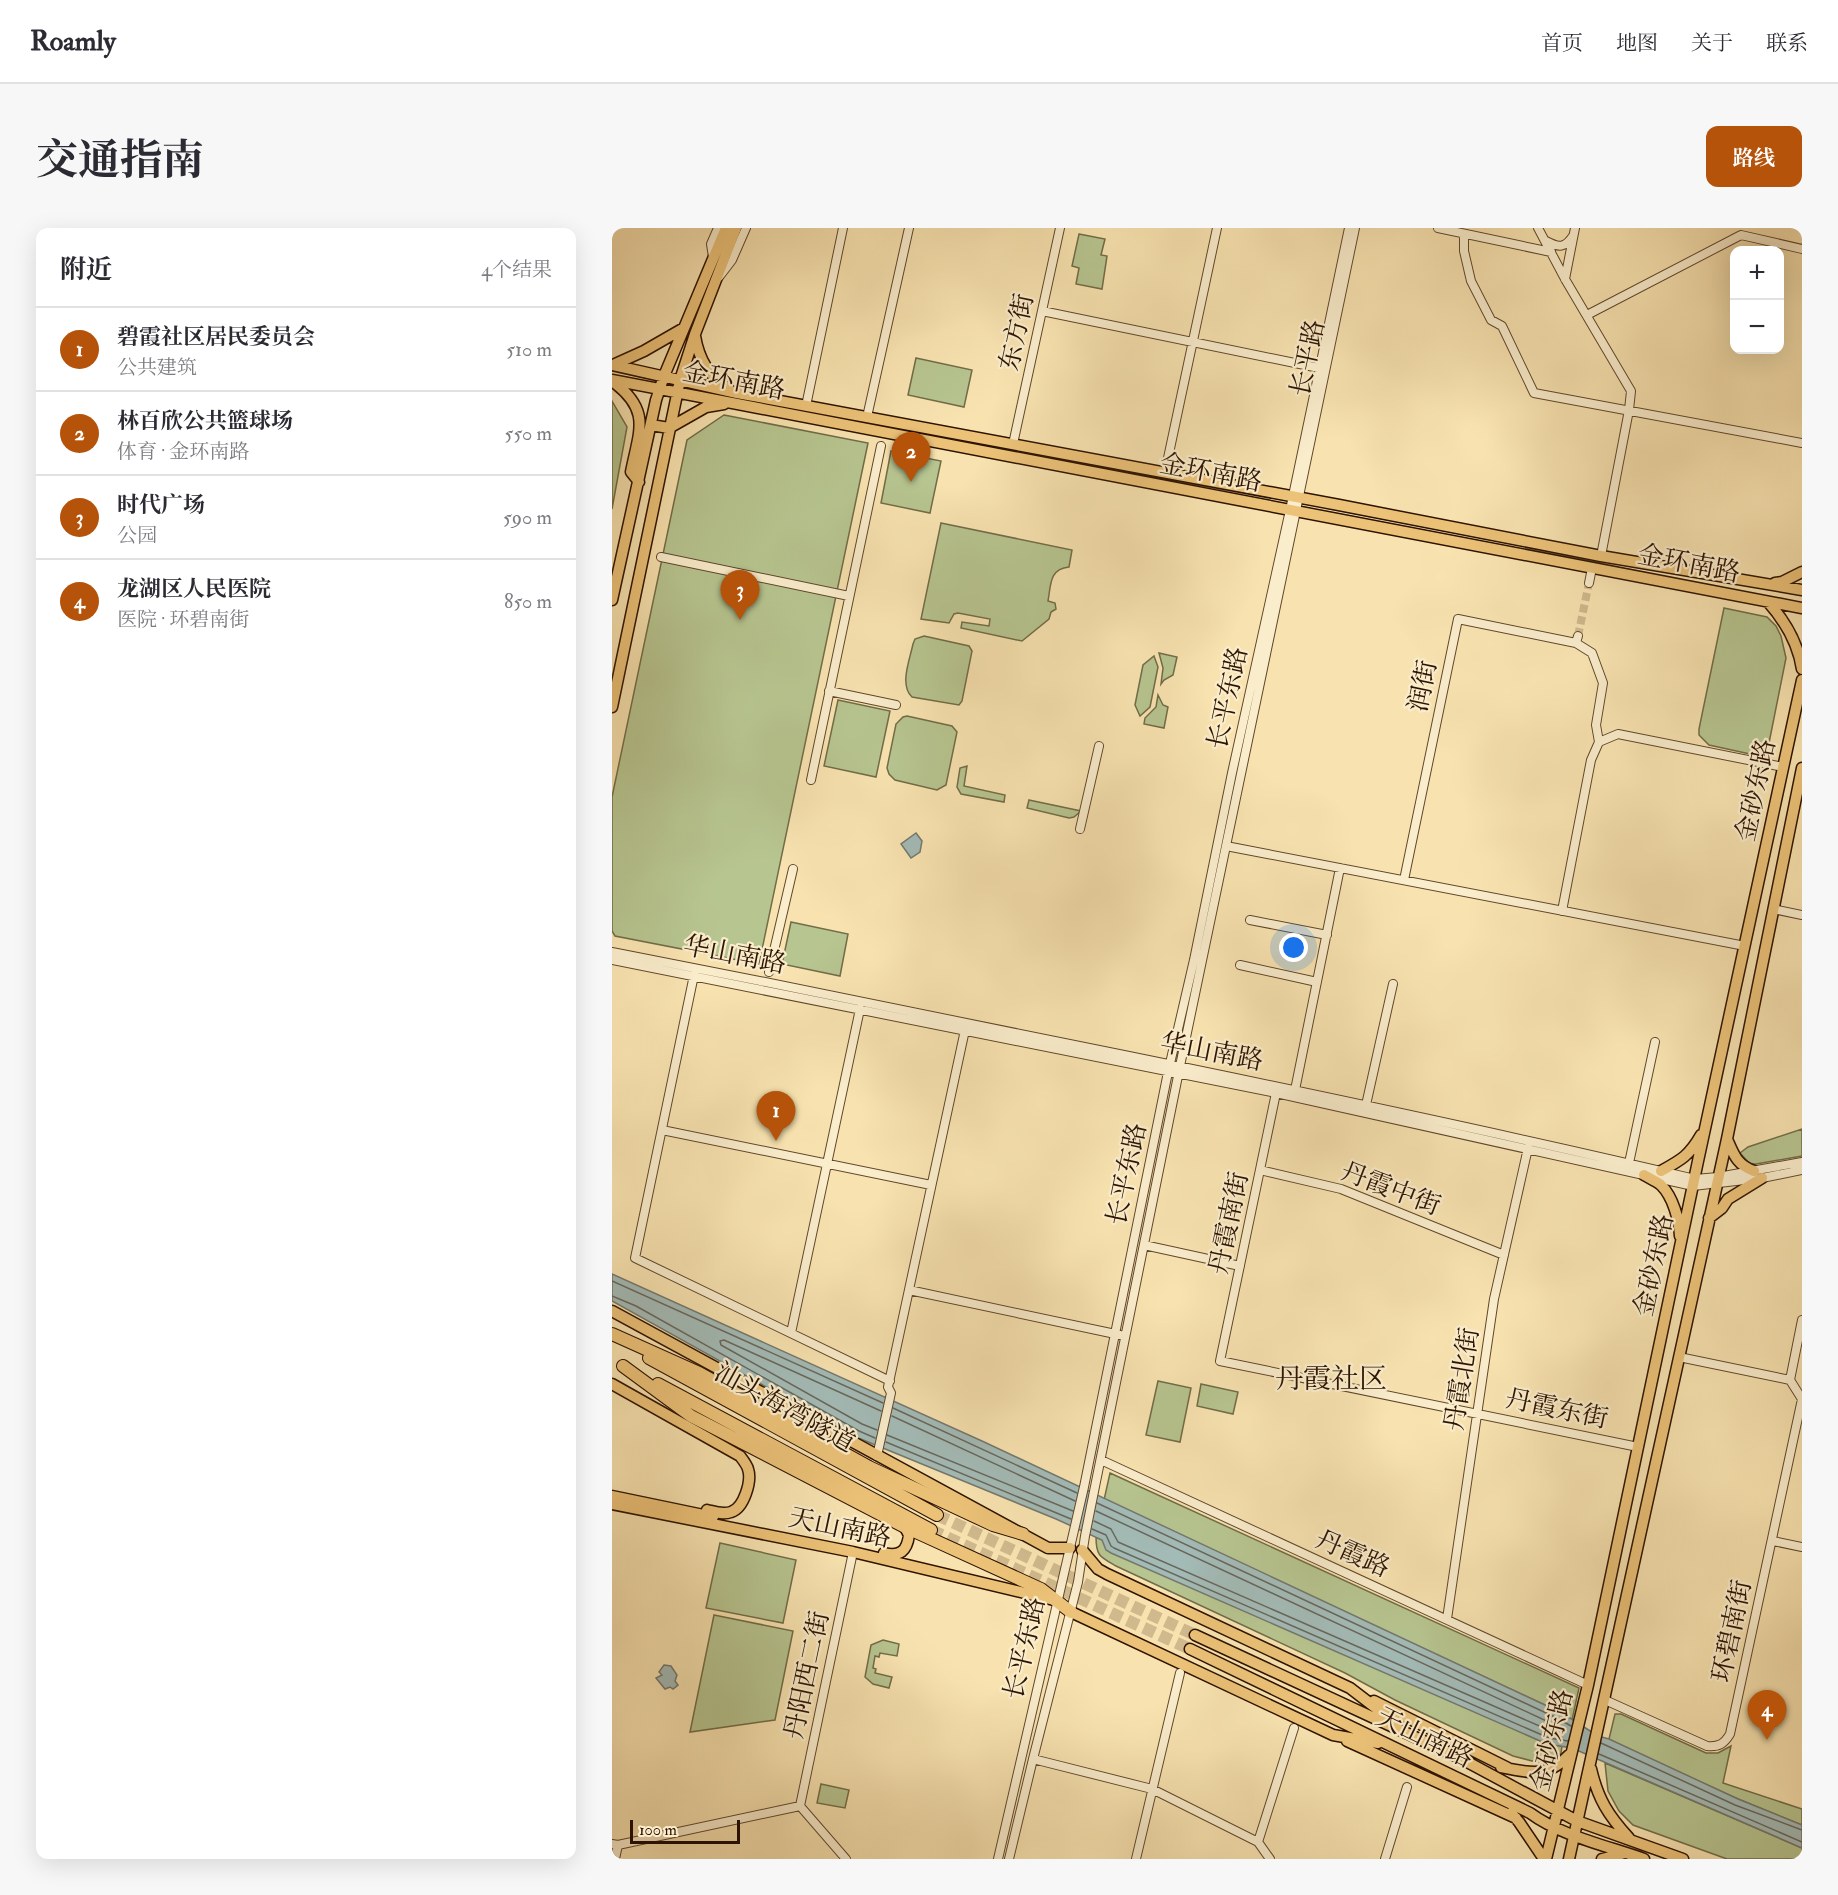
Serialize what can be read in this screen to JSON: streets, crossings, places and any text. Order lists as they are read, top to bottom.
{
  "streets": {
    "highway": ["汕头海湾隧道"],
    "main road": ["金环南路", "金砂东路", "天山南路"],
    "street": [
      "东方街",
      "长平路",
      "润街",
      "长平东路",
      "华山南路",
      "丹霞中街",
      "丹霞南街",
      "丹霞北街",
      "丹霞东街",
      "丹霞路",
      "环碧南街",
      "丹阳西二街"
    ]
  },
  "crossings": [
    ["东方街", "金环南路"],
    ["长平路", "金环南路"],
    ["长平路", "长平东路"],
    ["金环南路", "长平东路"],
    ["长平东路", "华山南路"],
    ["长平东路", "天山南路"],
    ["长平东路", "丹霞路"],
    ["金砂东路", "华山南路"],
    ["金砂东路", "丹霞东街"],
    ["金砂东路", "天山南路"],
    ["金砂东路", "丹霞路"],
    ["金砂东路", "环碧南街"],
    ["华山南路", "丹霞南街"],
    ["华山南路", "丹霞北街"],
    ["丹霞中街", "丹霞南街"],
    ["丹霞中街", "丹霞北街"],
    ["丹霞南街", "丹霞东街"],
    ["丹霞北街", "丹霞东街"],
    ["丹霞北街", "丹霞路"],
    ["天山南路", "丹阳西二街"]
  ],
  "districts": ["丹霞社区"],
  "scale_bar": "100 m",
  "page": {
    "header": "Roamly",
    "nav": [
      "首页",
      "地图",
      "关于",
      "联系"
    ],
    "title": "交通指南",
    "buttons": "路线",
    "heading": ["附近", "4个结果"],
    "map_buttons": ["+", "−"],
    "list": [
      {
        "mark": "1",
        "name": "碧霞社区居民委员会",
        "note": "公共建筑",
        "value": "510 m"
      },
      {
        "mark": "2",
        "name": "林百欣公共篮球场",
        "note": "体育 · 金环南路",
        "value": "550 m"
      },
      {
        "mark": "3",
        "name": "时代广场",
        "note": "公园",
        "value": "590 m"
      },
      {
        "mark": "4",
        "name": "龙湖区人民医院",
        "note": "医院 · 环碧南街",
        "value": "850 m"
      }
    ],
    "pins": [
      "2",
      "3",
      "1",
      "4"
    ],
    "scale": "100 m"
  }
}
